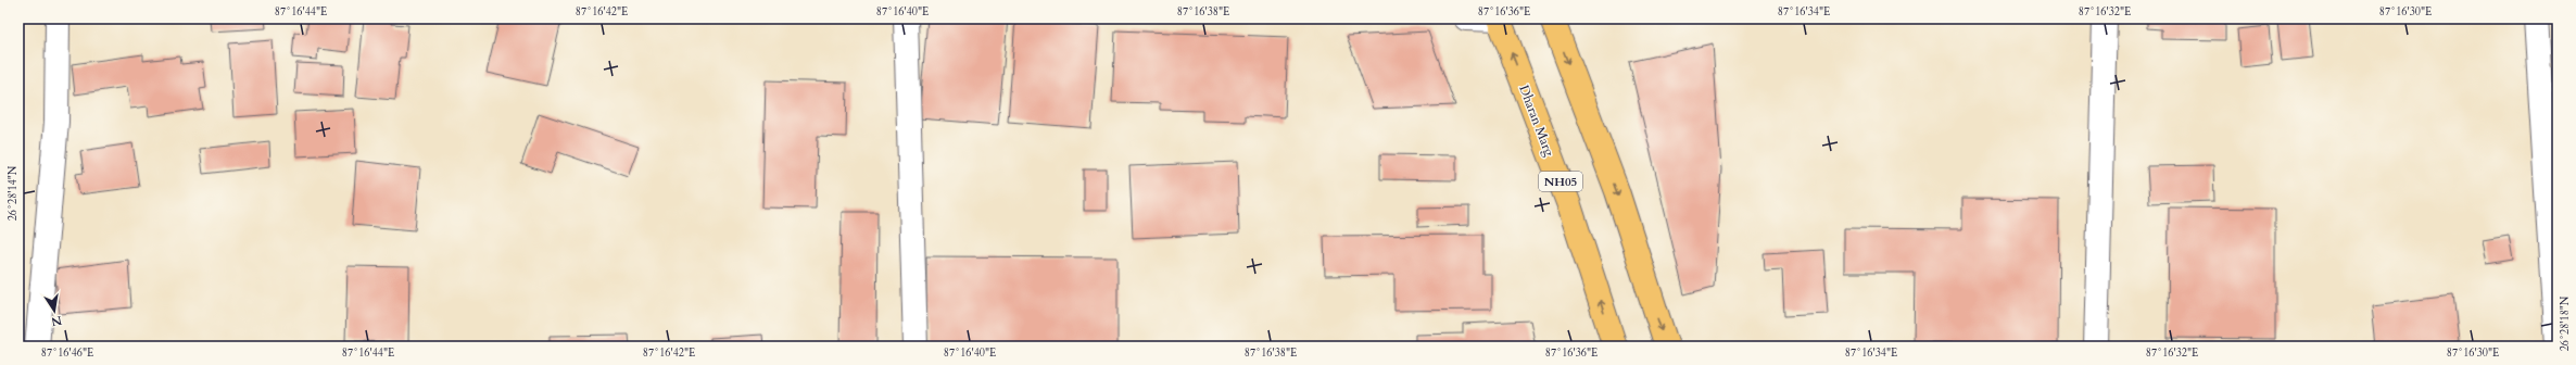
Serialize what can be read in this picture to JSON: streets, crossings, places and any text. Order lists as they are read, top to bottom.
{
  "streets": {
    "main road": ["Dharan Marg", "NH05"]
  },
  "north": "bottom",
  "coordinates": [
    "87°16'44\"E",
    "87°16'42\"E",
    "87°16'40\"E",
    "87°16'38\"E",
    "87°16'36\"E",
    "87°16'34\"E",
    "87°16'32\"E",
    "87°16'30\"E",
    "26°28'14\"N",
    "26°28'18\"N",
    "87°16'46\"E"
  ]
}
